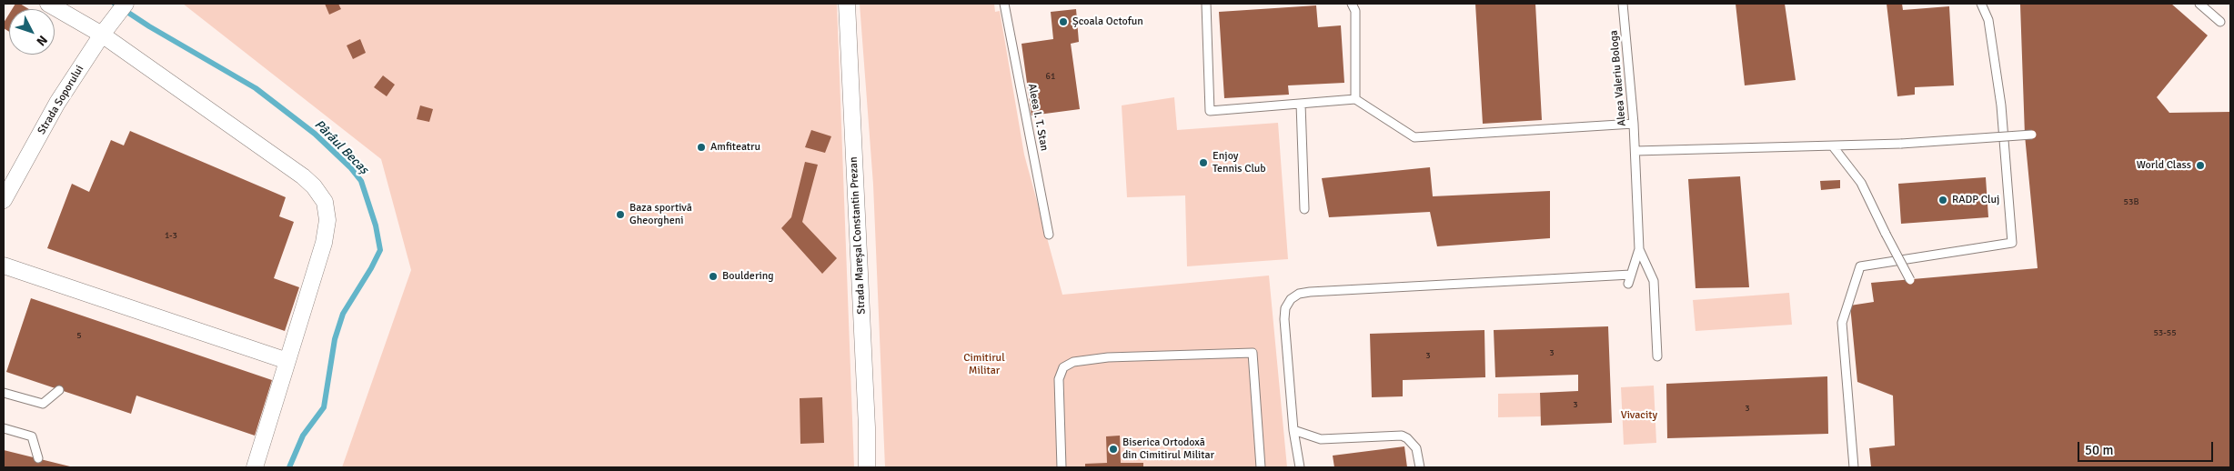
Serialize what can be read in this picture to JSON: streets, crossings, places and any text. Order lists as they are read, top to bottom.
{
  "streets": {
    "street": ["Strada Soporului", "Strada Mareșal Constantin Prezan"],
    "lane": ["Aleea Valeriu Bologa", "Aleea I. T. Stan"]
  },
  "water": ["Pârâul Becaș"],
  "parks": ["Cimitirul Militar", "Vivacity"],
  "places": [
    "Școala Octofun",
    "Amfiteatru",
    "Enjoy Tennis Club",
    "World Class",
    "RADP Cluj",
    "Baza sportivă Gheorgheni",
    "Bouldering",
    "Biserica Ortodoxă din Cimitirul Militar"
  ],
  "house_numbers": [
    "61",
    "53B",
    "1-3",
    "53-55",
    "5",
    "3",
    "3",
    "3",
    "3"
  ],
  "scale_bar": "50 m",
  "north": "bottom right"
}
